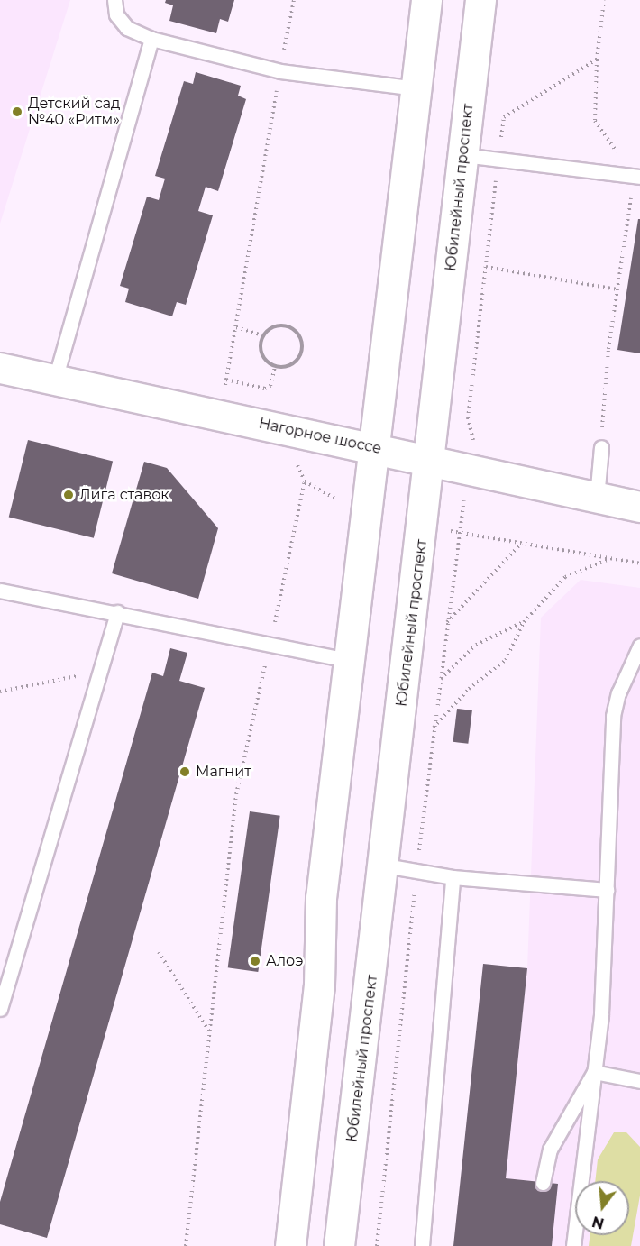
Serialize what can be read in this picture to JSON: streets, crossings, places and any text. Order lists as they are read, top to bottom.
{
  "streets": {
    "main road": ["Юбилейный проспект", "Нагорное шоссе"]
  },
  "crossings": [
    ["Юбилейный проспект", "Нагорное шоссе"]
  ],
  "places": [
    "Детский сад №40 «Ритм»",
    "Лига ставок",
    "Магнит",
    "Алоэ"
  ],
  "north": "bottom"
}
